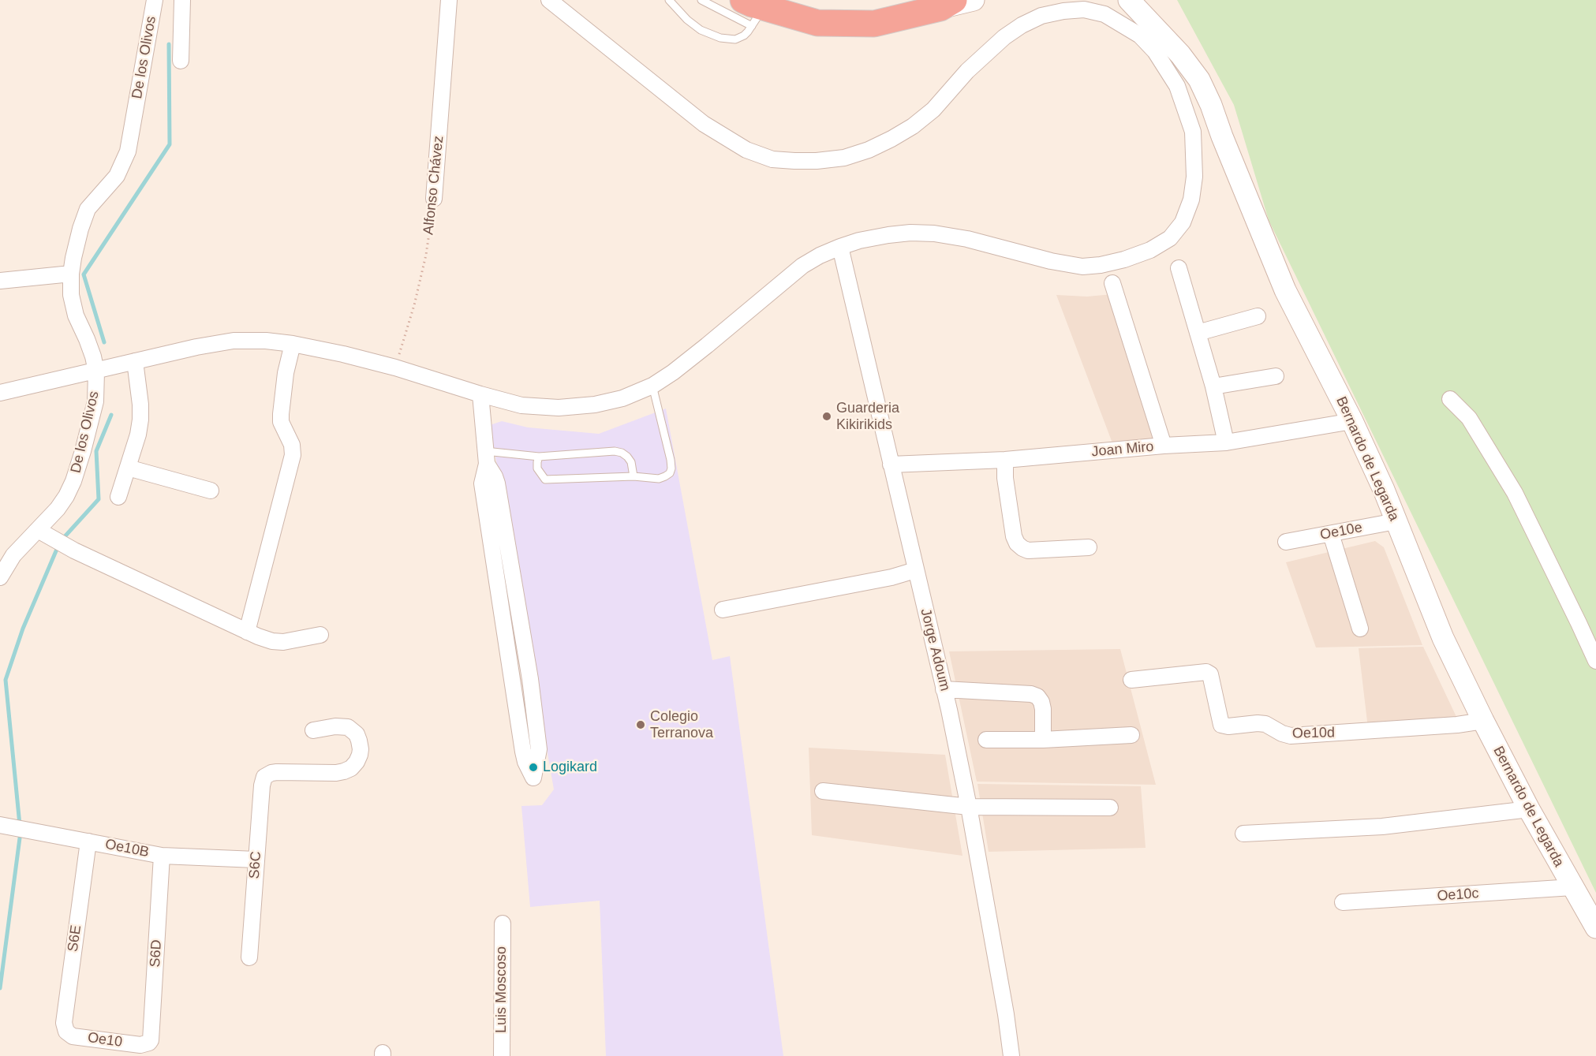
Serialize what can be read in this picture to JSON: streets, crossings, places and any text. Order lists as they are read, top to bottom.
{
  "streets": {
    "street": [
      "De los Olivos",
      "Alfonso Chávez",
      "Joan Miro",
      "Bernardo de Legarda",
      "Oe10e",
      "Jorge Adoum",
      "Oe10d",
      "Oe10B",
      "S6C",
      "Oe10c",
      "S6E",
      "S6D",
      "Luis Moscoso",
      "Oe10"
    ]
  },
  "crossings": [
    ["Joan Miro", "Bernardo de Legarda"],
    ["Joan Miro", "Jorge Adoum"],
    ["Bernardo de Legarda", "Oe10e"],
    ["Bernardo de Legarda", "Oe10d"],
    ["Bernardo de Legarda", "Oe10c"],
    ["Oe10B", "S6C"],
    ["Oe10B", "S6E"],
    ["Oe10B", "S6D"],
    ["S6E", "Oe10"],
    ["S6D", "Oe10"]
  ],
  "places": ["Guarderia Kikirikids", "Colegio Terranova", "Logikard"]
}
